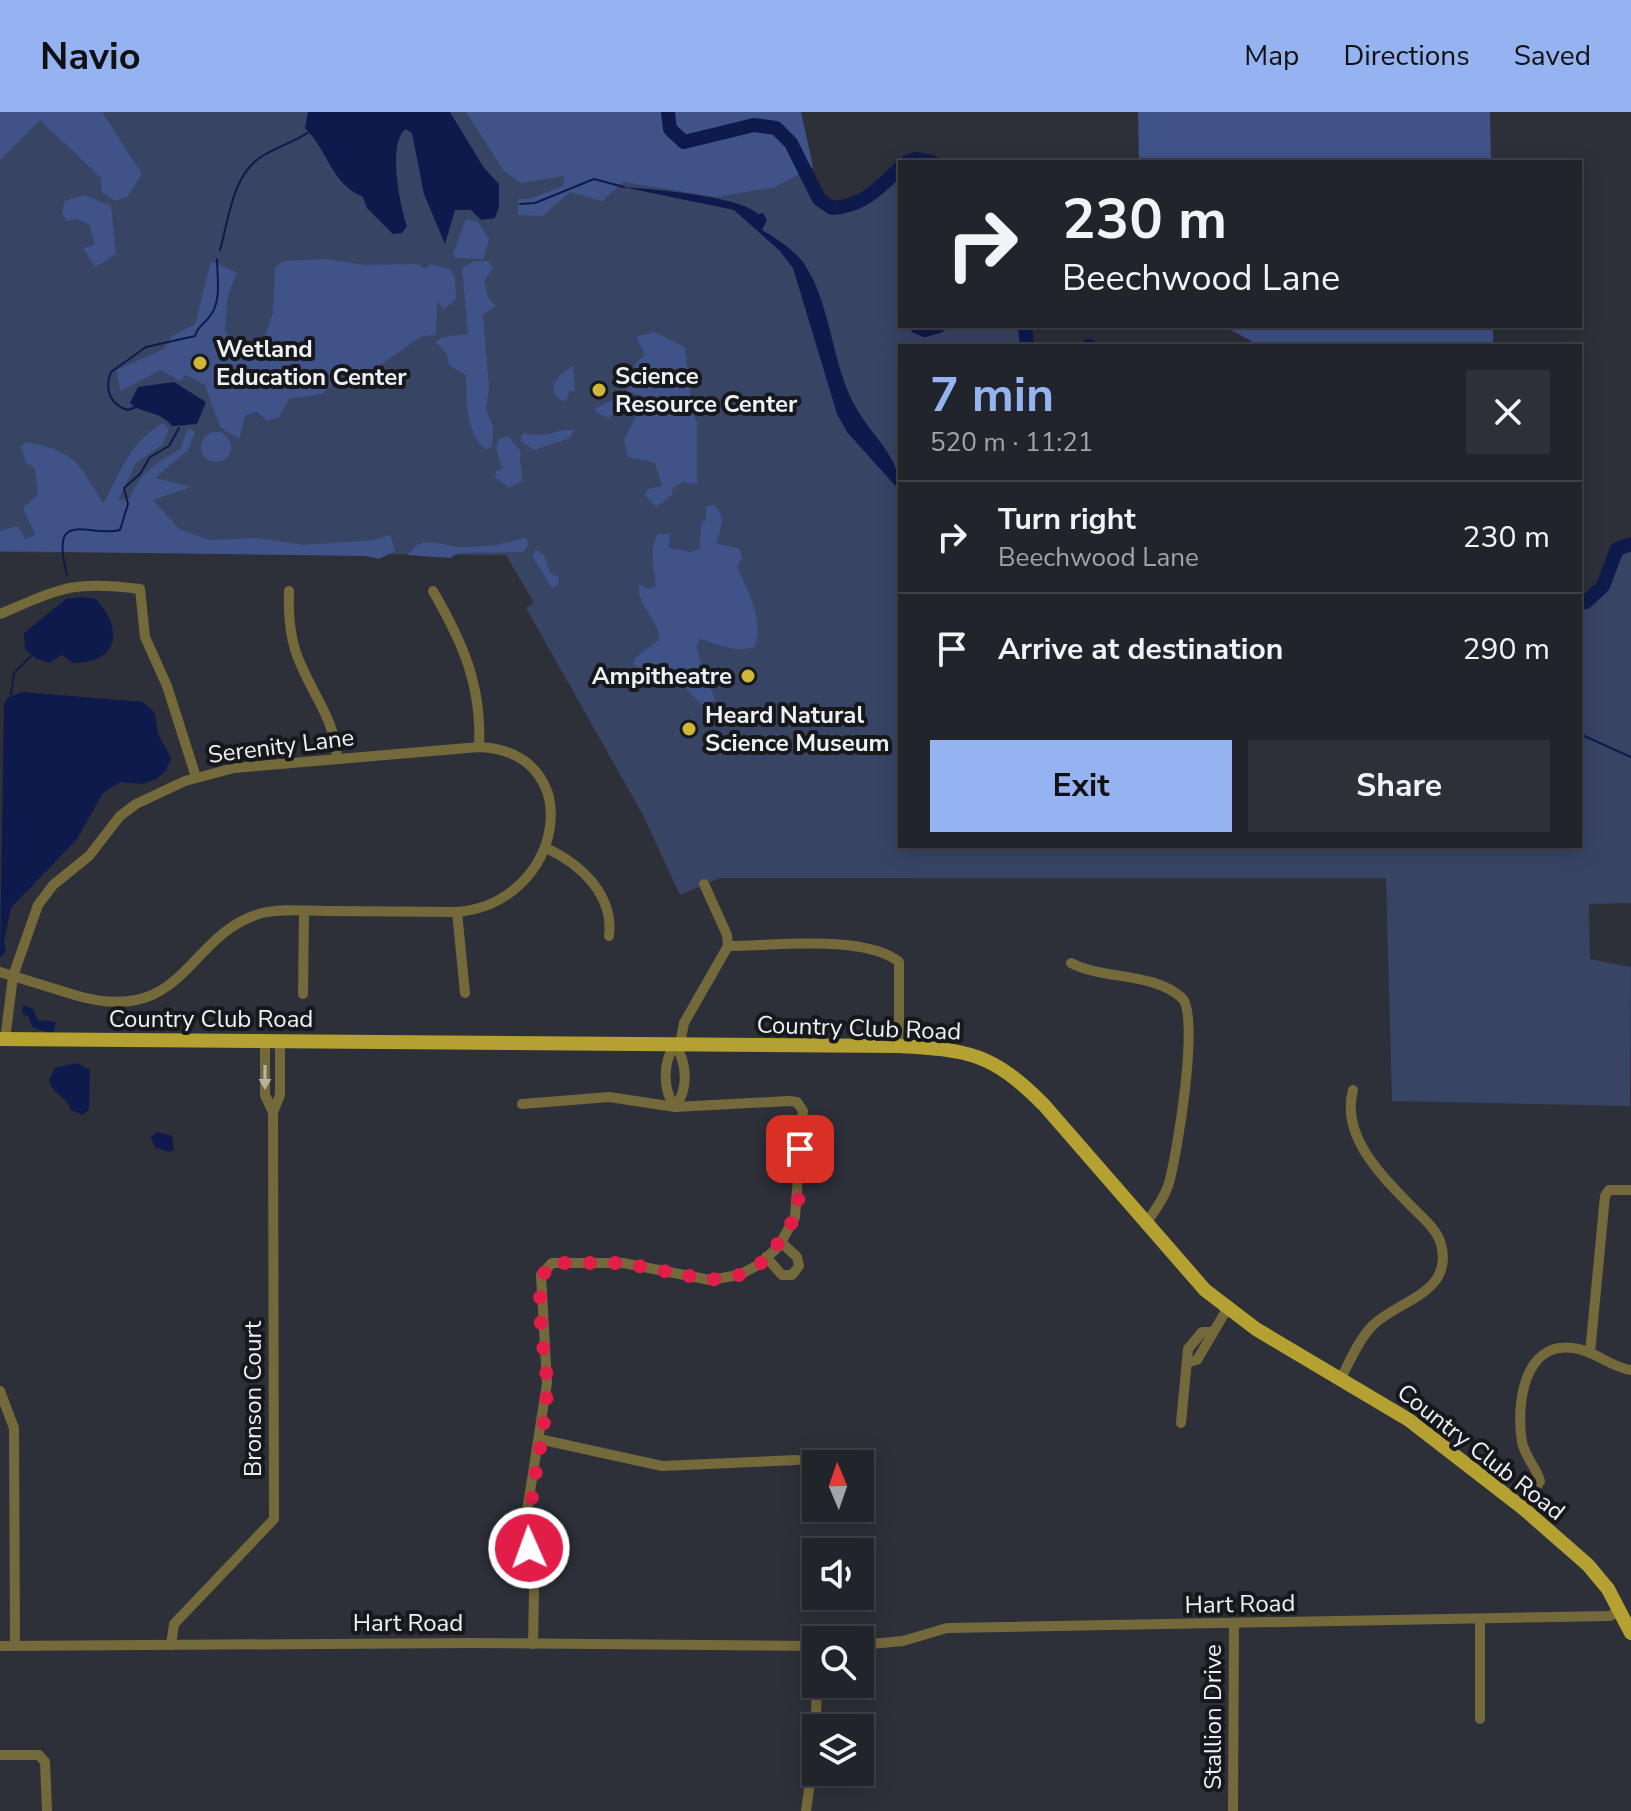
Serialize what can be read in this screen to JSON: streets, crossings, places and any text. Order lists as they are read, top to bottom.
{
  "streets": {
    "main road": ["Country Club Road"],
    "street": [
      "Serenity Lane",
      "Bronson Court",
      "Hart Road",
      "Stallion Drive"
    ]
  },
  "crossings": [
    ["Serenity Lane", "Country Club Road"],
    ["Country Club Road", "Bronson Court"],
    ["Country Club Road", "Hart Road"],
    ["Bronson Court", "Hart Road"],
    ["Hart Road", "Stallion Drive"]
  ],
  "places": [
    "Wetland Education Center",
    "Science Resource Center",
    "Ampitheatre",
    "Heard Natural Science Museum"
  ],
  "north": "top",
  "page": {
    "header": "Navio",
    "nav": ["Map", "Directions", "Saved"],
    "turn": ["230 m", "Beechwood Lane"],
    "heading": ["7 min", "520 m · 11:21"],
    "list": [
      {
        "name": "Turn right",
        "note": "Beechwood Lane",
        "value": "230 m"
      },
      {
        "name": "Arrive at destination",
        "value": "290 m"
      }
    ],
    "buttons": ["Exit", "Share"]
  }
}
